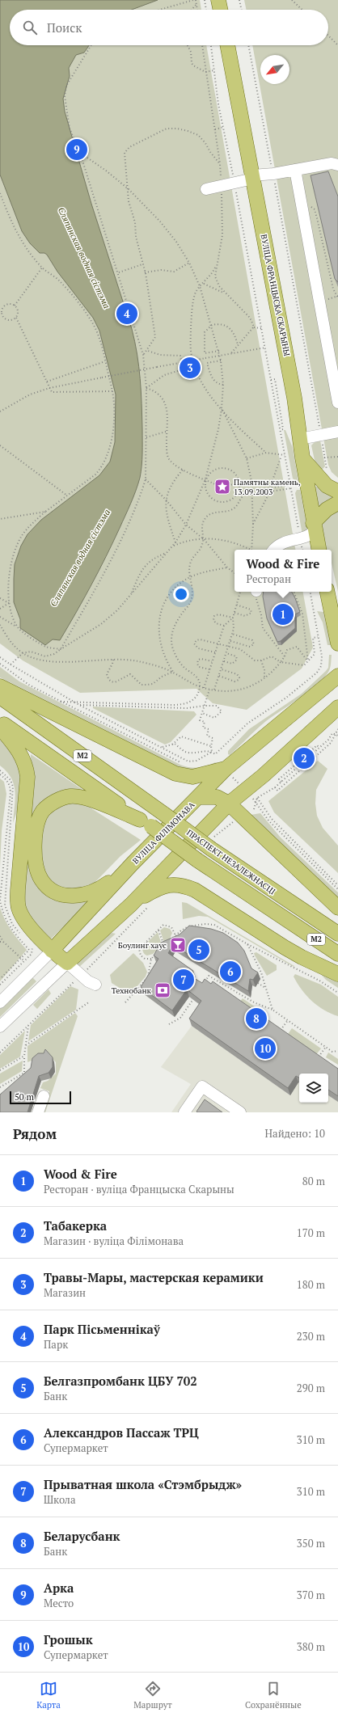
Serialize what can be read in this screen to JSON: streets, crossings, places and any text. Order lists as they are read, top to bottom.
{
  "streets": {
    "main road": [
      "ВУЛІЦА ФРАНЦЫСКА СКАРЫНЫ",
      "М2",
      "ВУЛІЦА ФІЛІМОНАВА",
      "ПРАСПЕКТ НЕЗАЛЕЖНАСЦІ"
    ]
  },
  "water": ["Сляпянская водная сістэма"],
  "places": {
    "place": ["Памятны камень, 13.09.2003"],
    "bar": ["Боулинг хаус"],
    "bank": ["Технобанк"]
  },
  "scale_bar": "50 m",
  "north": "bottom left",
  "page": {
    "search": "Поиск",
    "pins": [
      "9",
      "4",
      "3",
      "1",
      "2",
      "5",
      "6",
      "7",
      "8",
      "10"
    ],
    "popup": ["Wood & Fire", "Ресторан"],
    "scale": "50 m",
    "heading": ["Рядом", "Найдено: 10"],
    "list": [
      {
        "mark": "1",
        "name": "Wood & Fire",
        "note": "Ресторан · вуліца Францыска Скарыны",
        "value": "80 m"
      },
      {
        "mark": "2",
        "name": "Табакерка",
        "note": "Магазин · вуліца Філімонава",
        "value": "170 m"
      },
      {
        "mark": "3",
        "name": "Травы-Мары, мастерская керамики",
        "note": "Магазин",
        "value": "180 m"
      },
      {
        "mark": "4",
        "name": "Парк Пісьменнікаў",
        "note": "Парк",
        "value": "230 m"
      },
      {
        "mark": "5",
        "name": "Белгазпромбанк ЦБУ 702",
        "note": "Банк",
        "value": "290 m"
      },
      {
        "mark": "6",
        "name": "Александров Пассаж ТРЦ",
        "note": "Супермаркет",
        "value": "310 m"
      },
      {
        "mark": "7",
        "name": "Прыватная школа «Стэмбрыдж»",
        "note": "Школа",
        "value": "310 m"
      },
      {
        "mark": "8",
        "name": "Беларусбанк",
        "note": "Банк",
        "value": "350 m"
      },
      {
        "mark": "9",
        "name": "Арка",
        "note": "Место",
        "value": "370 m"
      },
      {
        "mark": "10",
        "name": "Грошык",
        "note": "Супермаркет",
        "value": "380 m"
      }
    ],
    "nav": ["Карта", "Маршрут", "Сохранённые"]
  }
}
